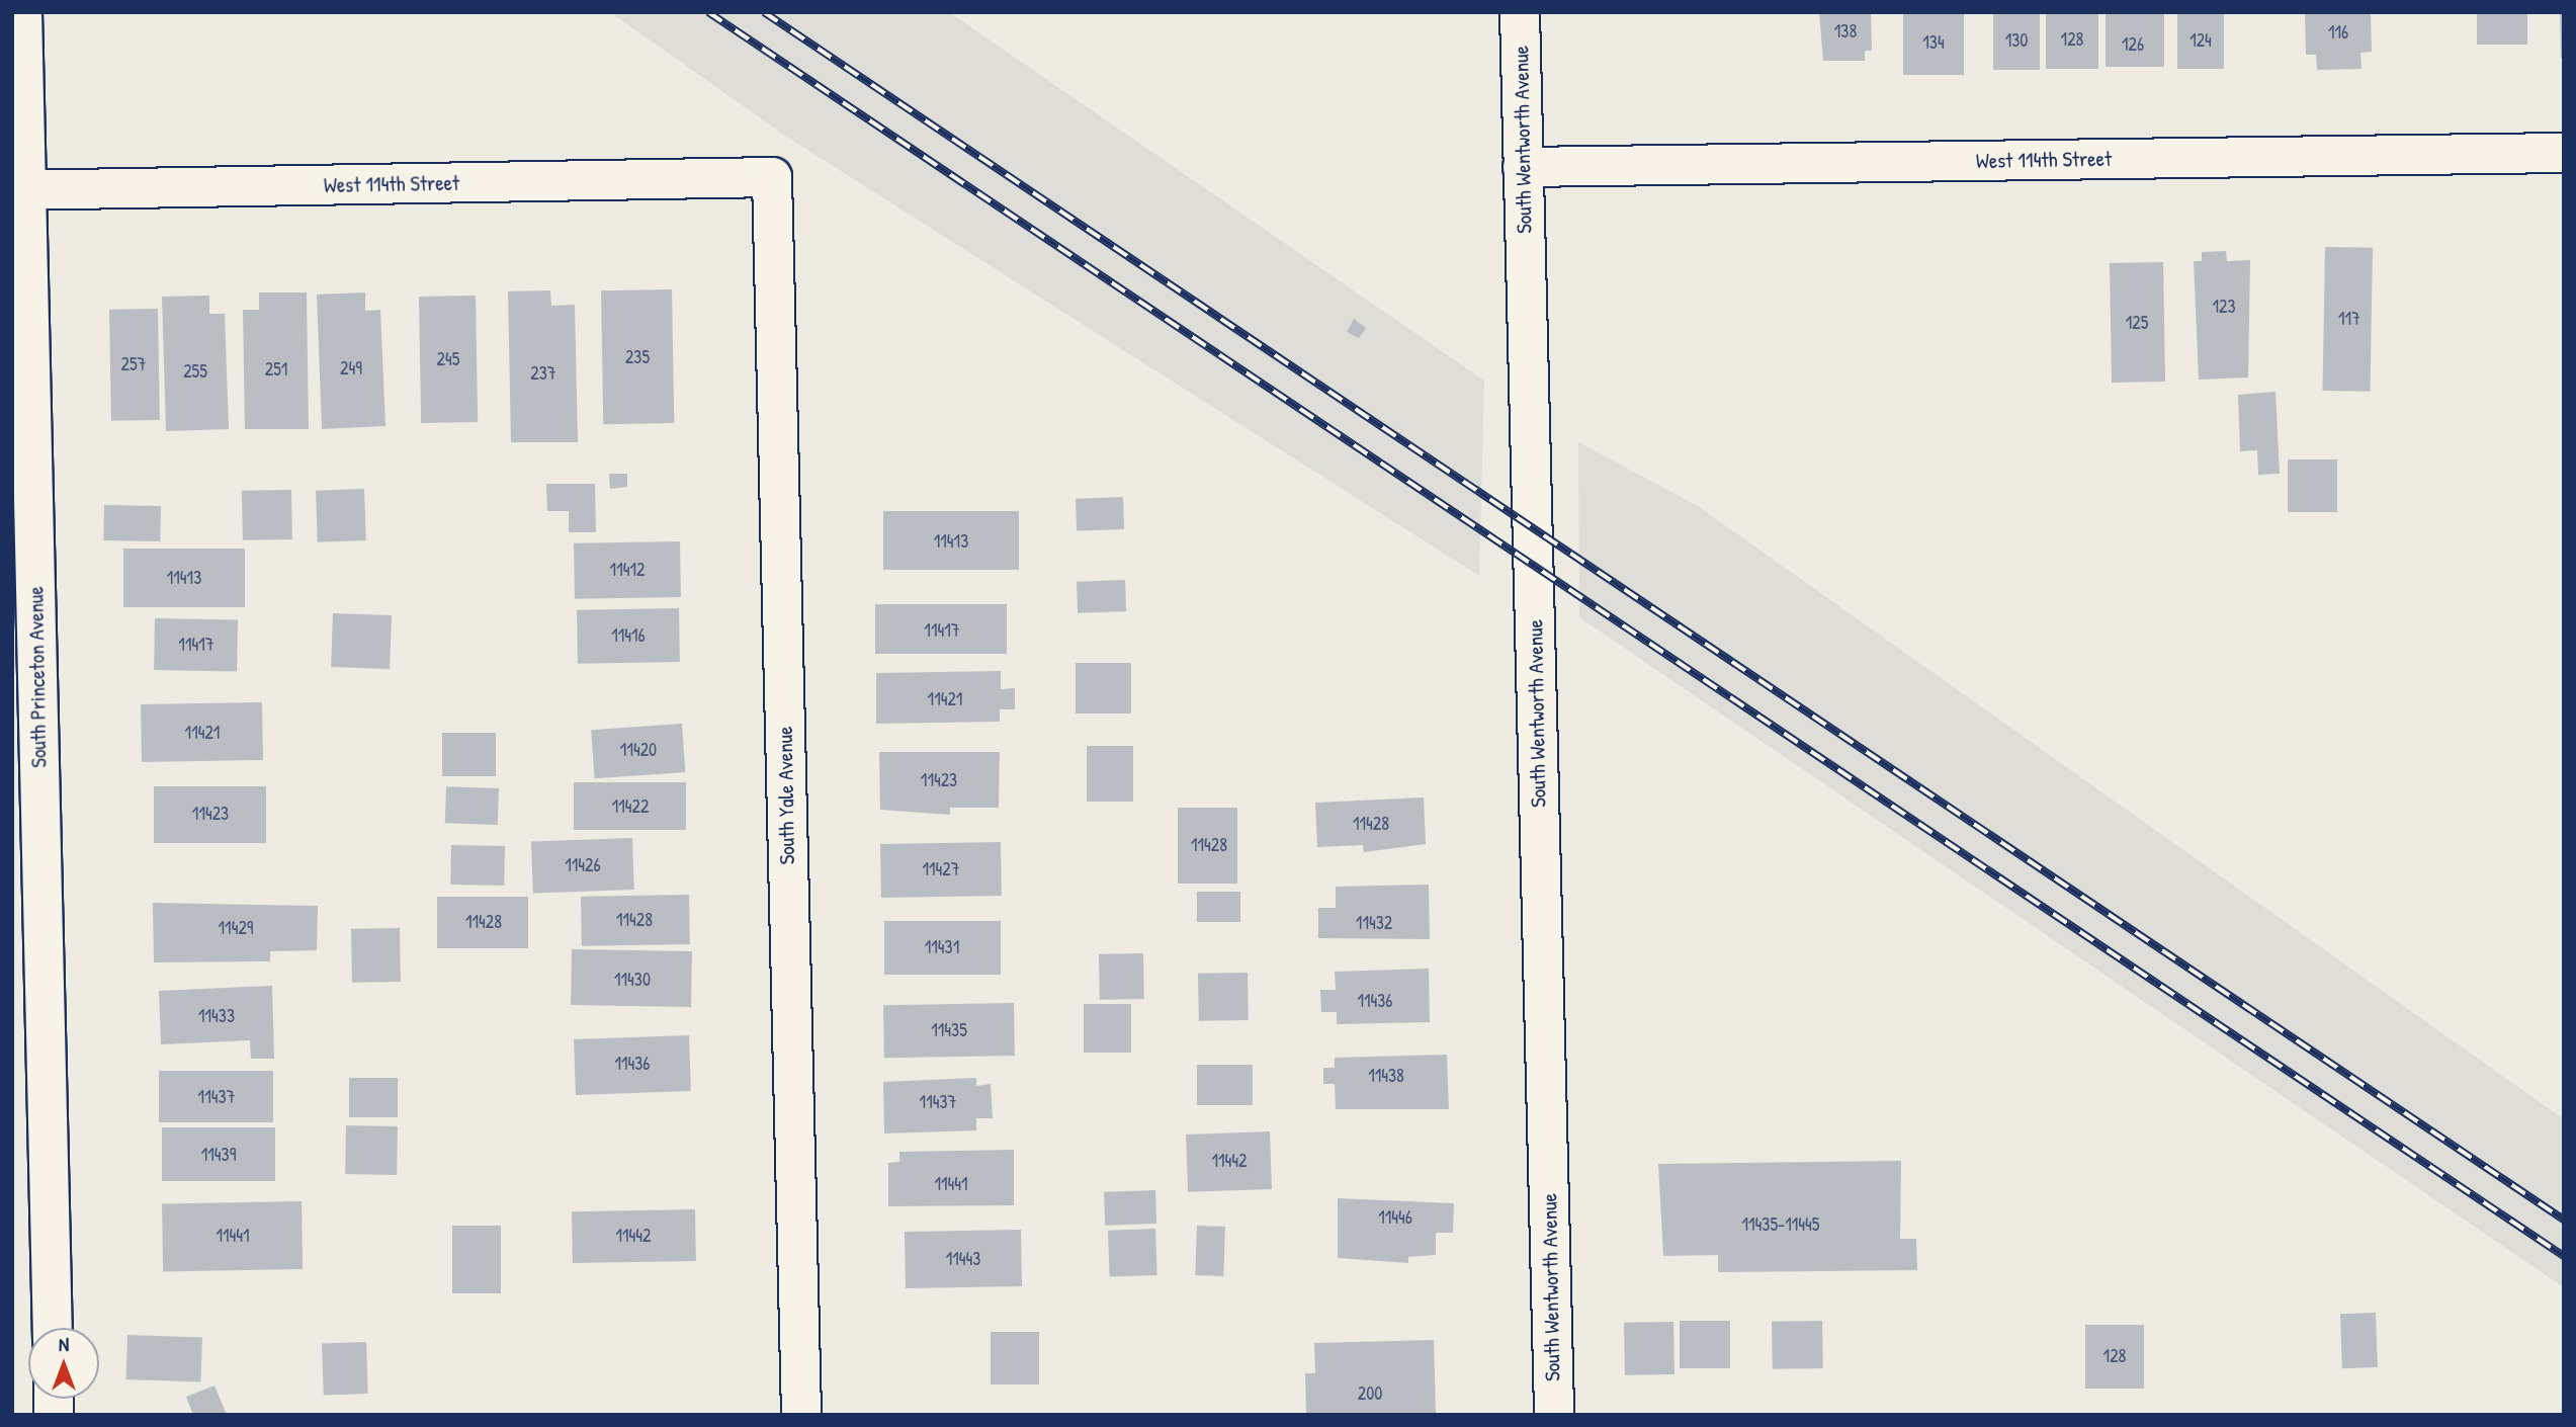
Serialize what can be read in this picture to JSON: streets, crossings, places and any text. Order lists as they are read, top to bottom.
{
  "streets": {
    "street": [
      "South Wentworth Avenue",
      "West 114th Street",
      "South Princeton Avenue",
      "South Yale Avenue"
    ]
  },
  "crossings": [
    ["South Wentworth Avenue", "West 114th Street"],
    ["West 114th Street", "South Princeton Avenue"],
    ["West 114th Street", "South Yale Avenue"]
  ],
  "house_numbers": [
    "138",
    "116",
    "128",
    "130",
    "124",
    "134",
    "126",
    "123",
    "117",
    "125",
    "235",
    "245",
    "257",
    "249",
    "251",
    "255",
    "237",
    "11413",
    "11412",
    "11413",
    "11417",
    "11416",
    "11417",
    "11421",
    "11421",
    "11420",
    "11423",
    "11422",
    "11423",
    "11428",
    "11428",
    "11426",
    "11427",
    "11428",
    "11428",
    "11432",
    "11429",
    "11431",
    "11430",
    "11436",
    "11433",
    "11435",
    "11436",
    "11438",
    "11437",
    "11437",
    "11439",
    "11442",
    "11441",
    "11446",
    "11435-11445",
    "11441",
    "11442",
    "11443",
    "128",
    "200"
  ],
  "north": "top"
}
